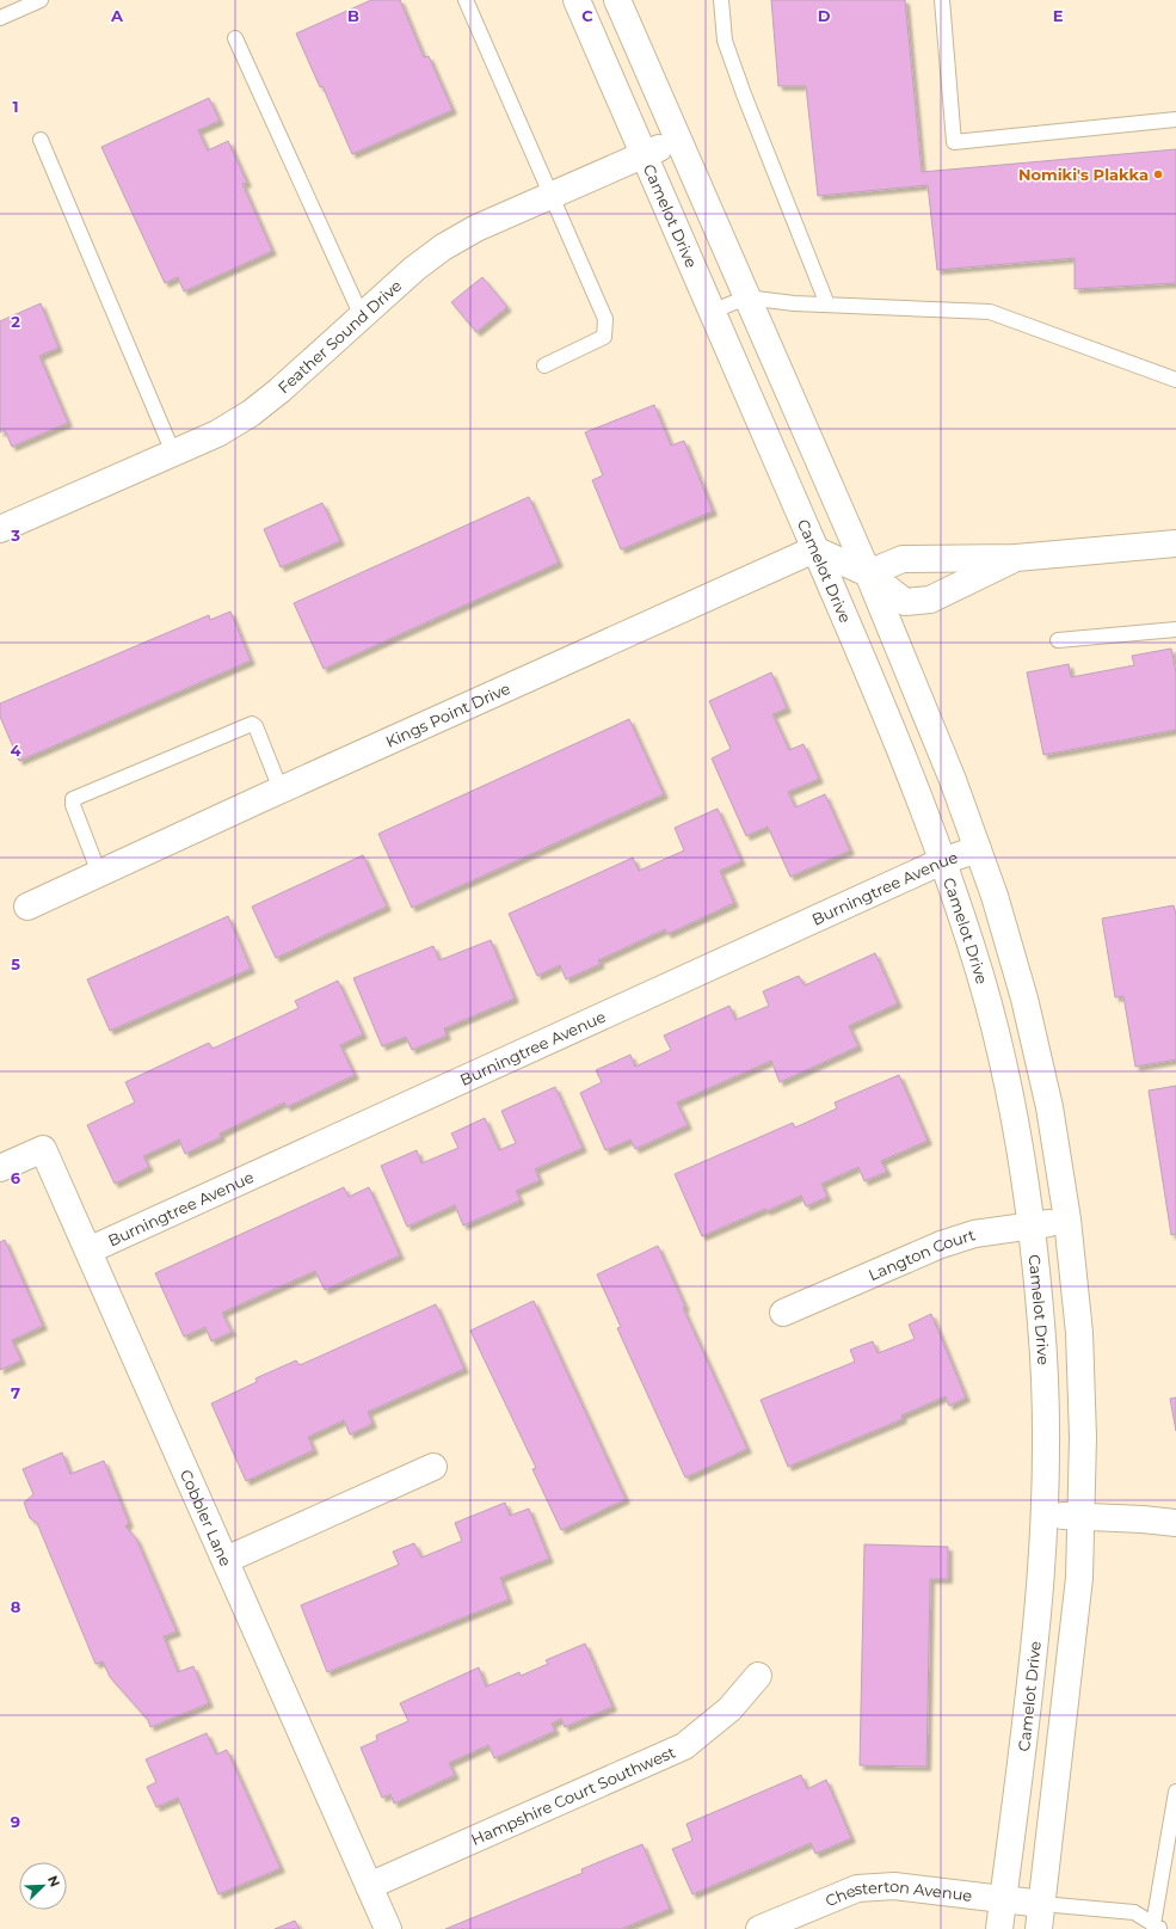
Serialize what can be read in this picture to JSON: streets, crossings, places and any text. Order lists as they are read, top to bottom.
{
  "streets": {
    "street": [
      "Camelot Drive",
      "Feather Sound Drive",
      "Kings Point Drive",
      "Burningtree Avenue",
      "Langton Court",
      "Cobbler Lane",
      "Hampshire Court Southwest",
      "Chesterton Avenue"
    ]
  },
  "crossings": [
    ["Camelot Drive", "Feather Sound Drive"],
    ["Camelot Drive", "Kings Point Drive"],
    ["Camelot Drive", "Burningtree Avenue"],
    ["Camelot Drive", "Langton Court"],
    ["Camelot Drive", "Chesterton Avenue"],
    ["Burningtree Avenue", "Cobbler Lane"],
    ["Cobbler Lane", "Hampshire Court Southwest"]
  ],
  "places": ["Nomiki's Plakka"],
  "north": "top right",
  "grid": {
    "columns": [
      "A",
      "B",
      "C",
      "D",
      "E"
    ],
    "rows": [
      "1",
      "2",
      "3",
      "4",
      "5",
      "6",
      "7",
      "8",
      "9"
    ]
  }
}
